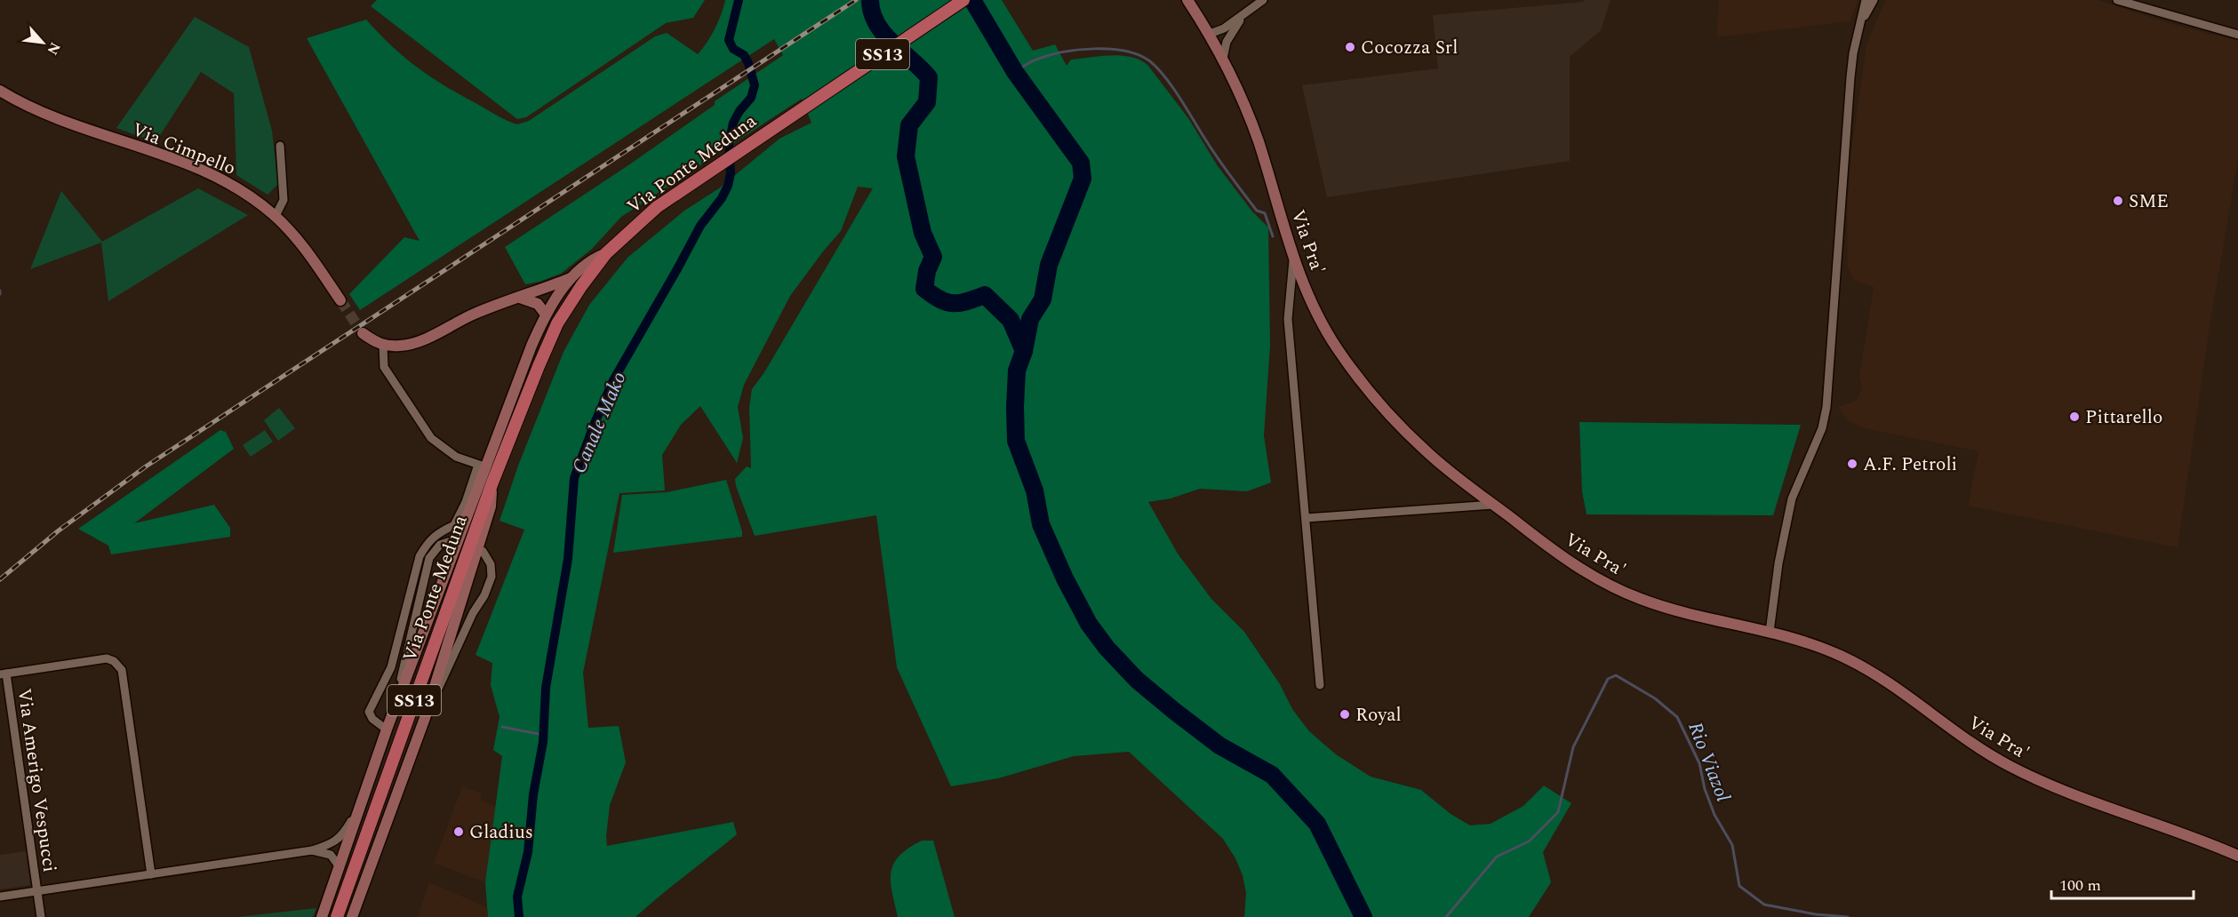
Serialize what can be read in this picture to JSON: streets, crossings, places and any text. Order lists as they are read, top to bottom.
{
  "streets": {
    "main road": ["SS13", "Via Ponte Meduna"],
    "street": ["Via Cimpello", "Via Pra'", "Via Amerigo Vespucci"]
  },
  "crossings": [
    ["Via Ponte Meduna", "Via Amerigo Vespucci"]
  ],
  "water": ["Canale Mako", "Rio Viazol"],
  "places": [
    "Cocozza Srl",
    "SME",
    "Pittarello",
    "A.F. Petroli",
    "Royal",
    "Gladius"
  ],
  "scale_bar": "100 m",
  "north": "bottom right"
}
